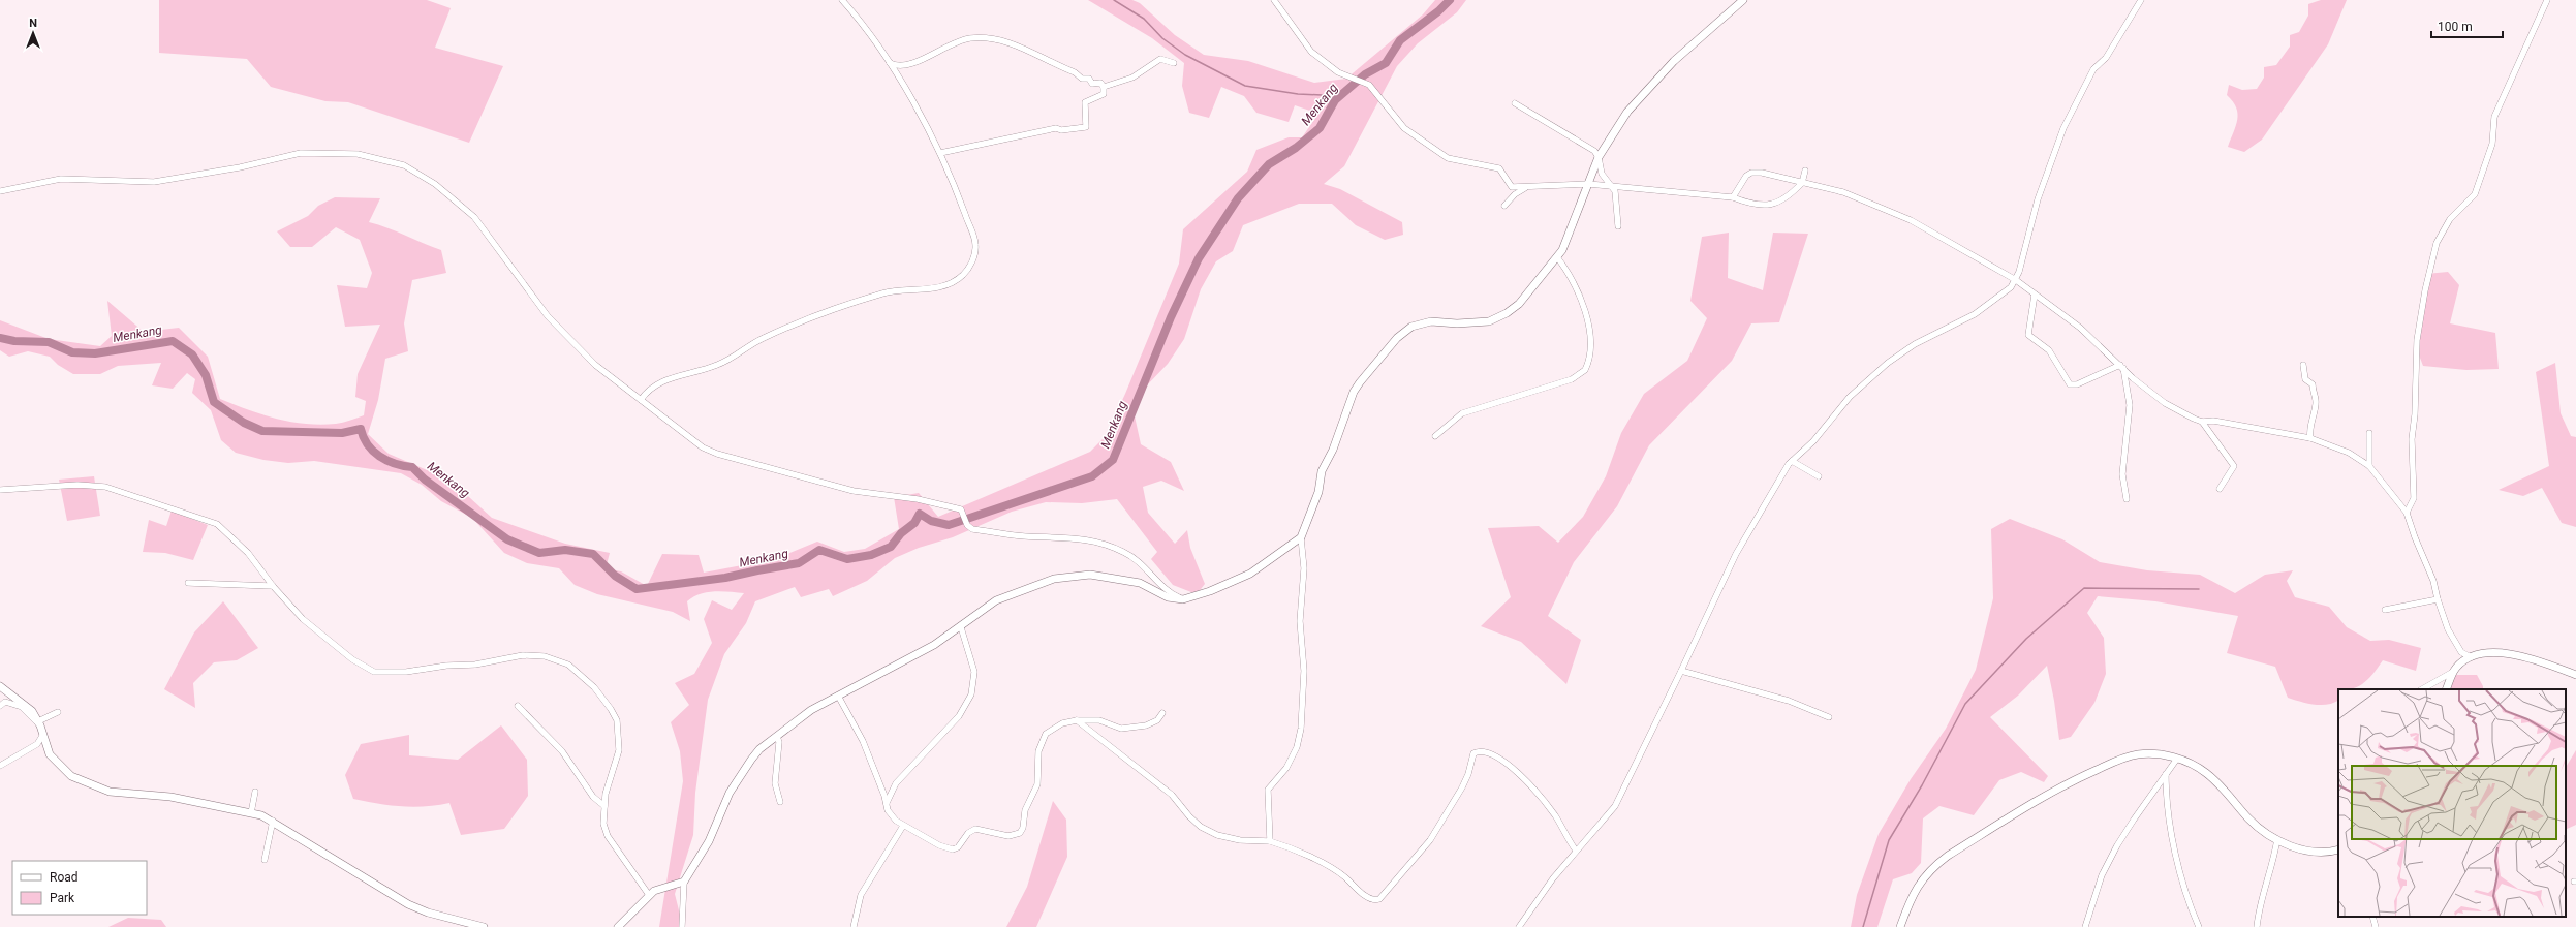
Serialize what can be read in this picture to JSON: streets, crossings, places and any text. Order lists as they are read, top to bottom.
{
  "water": ["Menkang"],
  "legend": ["Road", "Park"],
  "scale_bar": "100 m",
  "north": "top"
}
